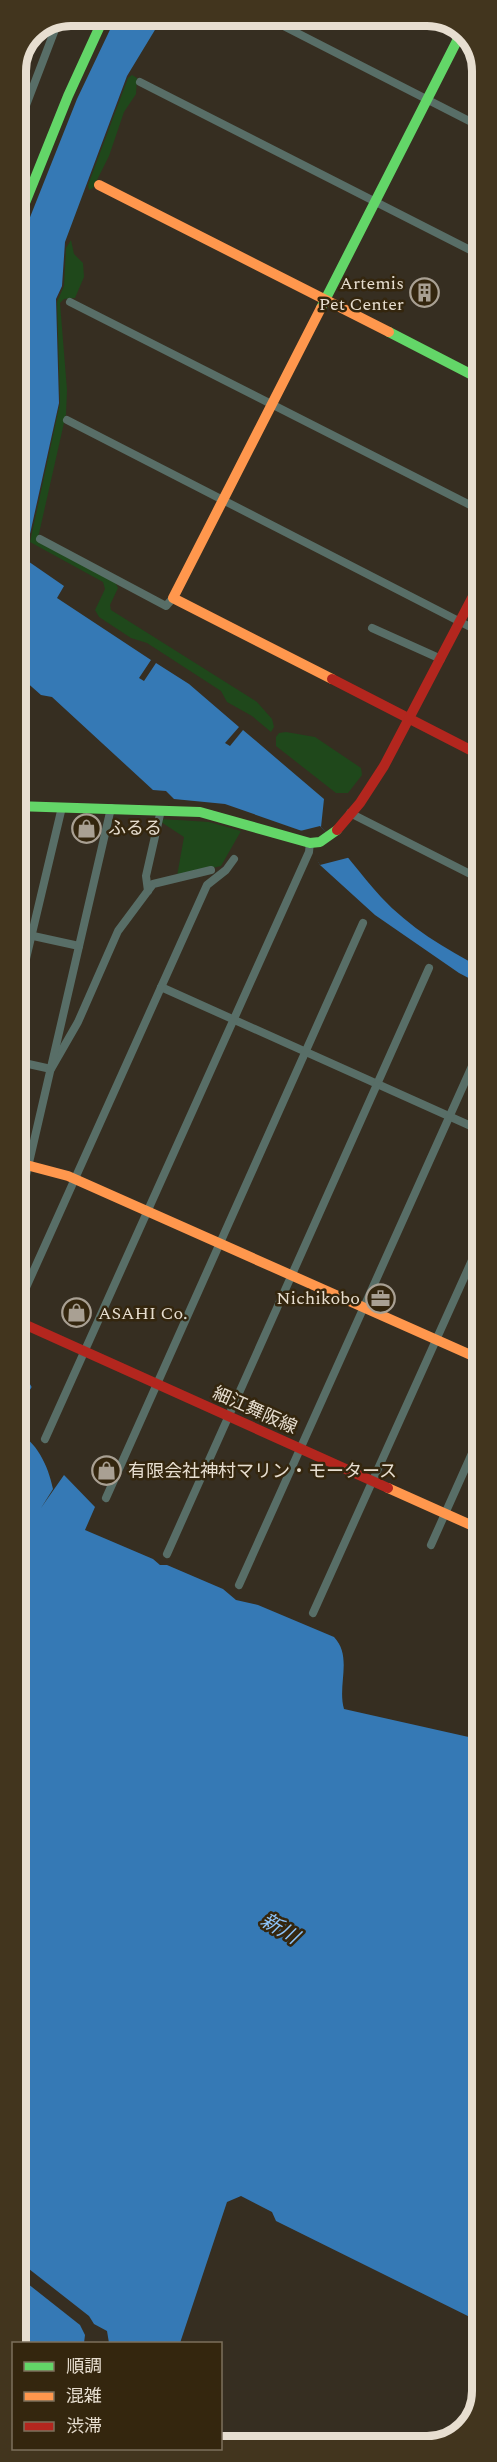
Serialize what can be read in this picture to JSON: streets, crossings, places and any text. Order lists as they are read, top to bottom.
{
  "streets": {
    "street": ["細江舞阪線"]
  },
  "water": ["新川"],
  "places": {
    "building": ["Artemis Pet Center"],
    "shop": ["ふるる", "ASAHI Co.", "有限会社神村マリン・モータース"],
    "office": ["Nichikobo"]
  },
  "legend": ["順調", "混雑", "渋滞"]
}
